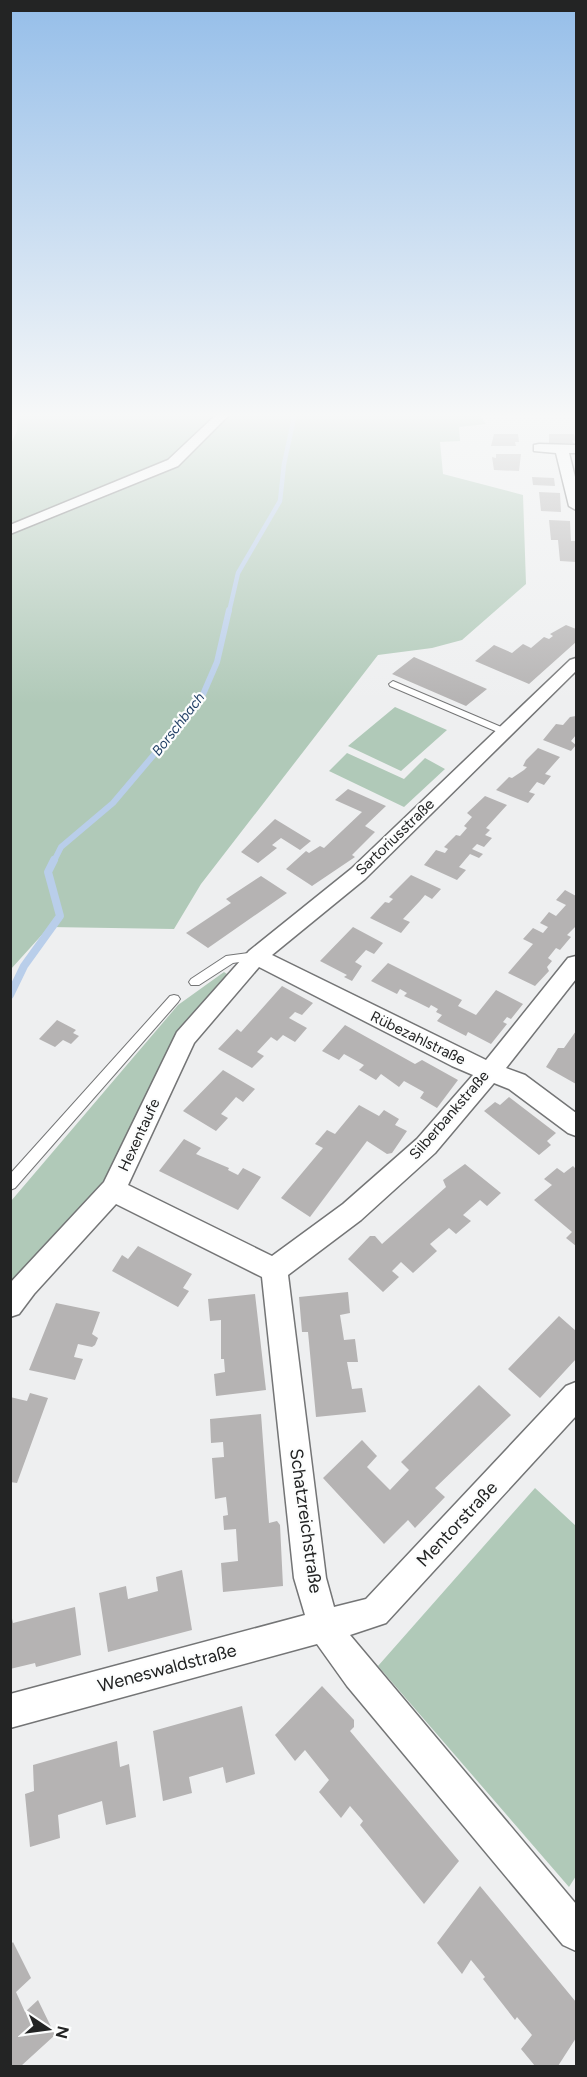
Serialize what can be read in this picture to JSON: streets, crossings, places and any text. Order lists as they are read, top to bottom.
{
  "streets": {
    "street": [
      "Sartoriusstraße",
      "Rübezahlstraße",
      "Silberbankstraße",
      "Hexentaufe",
      "Schatzreichstraße",
      "Mentorstraße",
      "Weneswaldstraße"
    ]
  },
  "crossings": [
    ["Sartoriusstraße", "Rübezahlstraße"],
    ["Sartoriusstraße", "Hexentaufe"],
    ["Rübezahlstraße", "Silberbankstraße"],
    ["Rübezahlstraße", "Hexentaufe"],
    ["Silberbankstraße", "Schatzreichstraße"],
    ["Schatzreichstraße", "Mentorstraße"],
    ["Schatzreichstraße", "Weneswaldstraße"],
    ["Mentorstraße", "Weneswaldstraße"]
  ],
  "water": ["Borschbach"],
  "north": "right"
}
